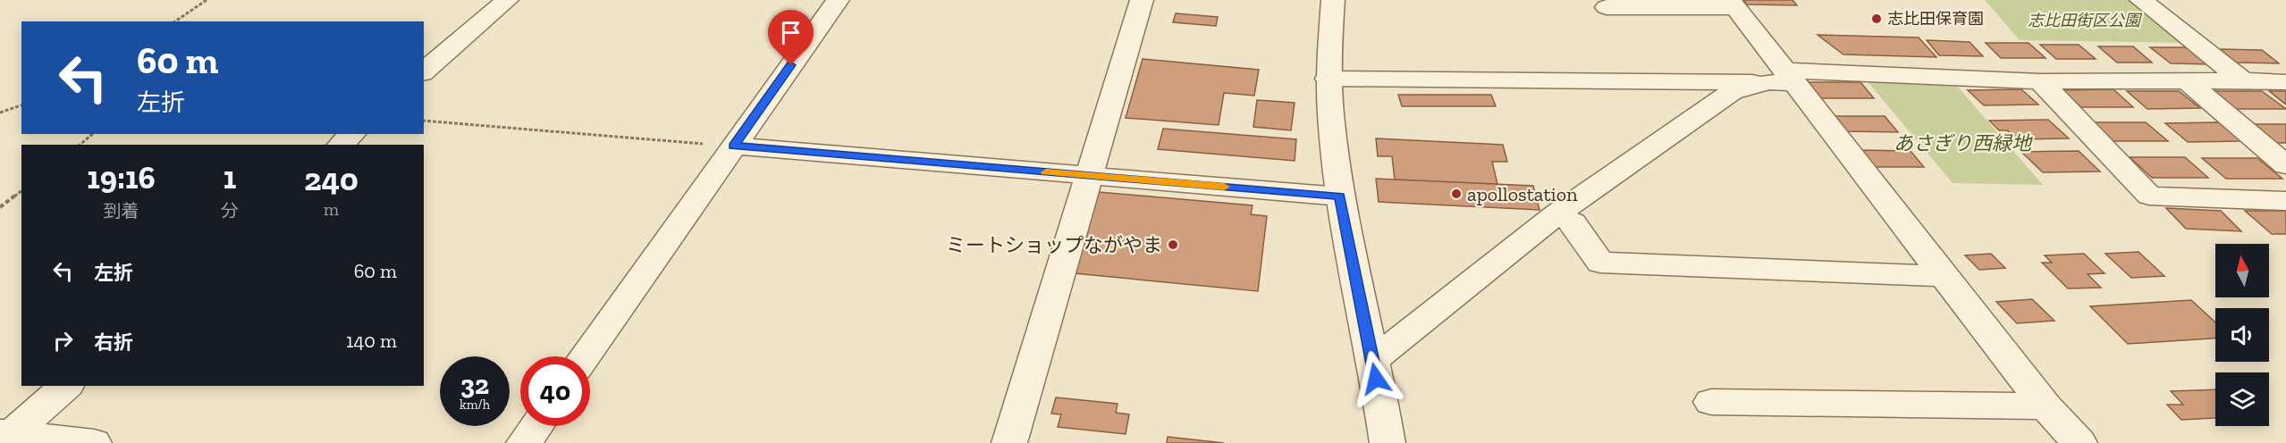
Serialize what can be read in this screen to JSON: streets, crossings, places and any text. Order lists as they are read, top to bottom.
{
  "parks": ["志比田街区公園", "あさぎり西緑地"],
  "places": ["志比田保育園", "apollostation", "ミートショップながやま"],
  "north": "top",
  "page": {
    "turn": ["60 m", "左折"],
    "eta": [
      "19:16",
      "到着",
      "1",
      "分",
      "240",
      "m"
    ],
    "list": [
      {
        "name": "左折",
        "value": "60 m"
      },
      {
        "name": "右折",
        "value": "140 m"
      }
    ],
    "speed": "32 km/h",
    "limit": "40"
  }
}
